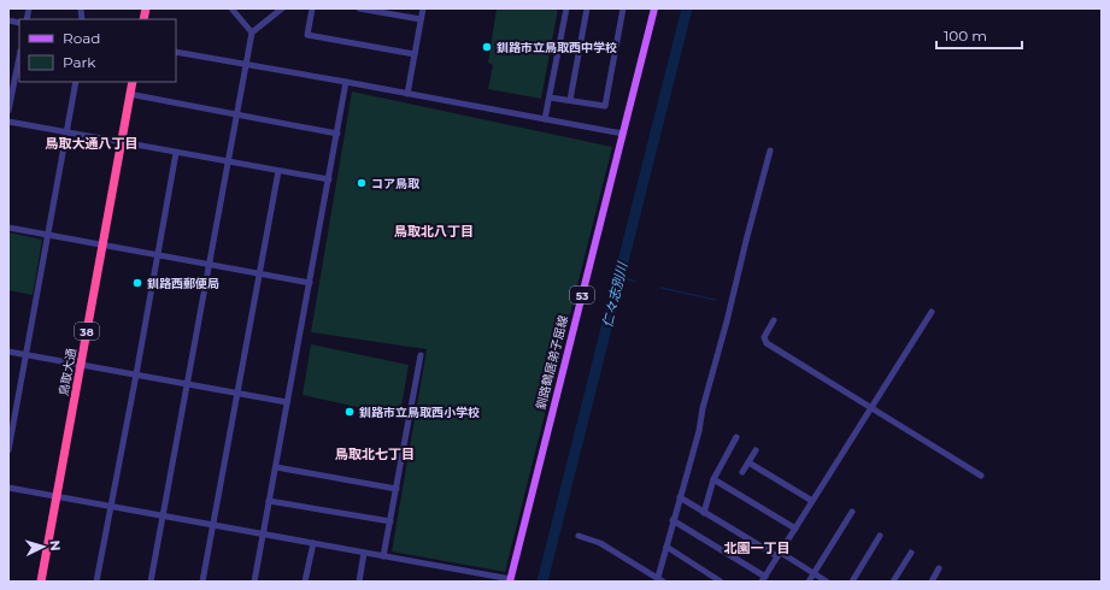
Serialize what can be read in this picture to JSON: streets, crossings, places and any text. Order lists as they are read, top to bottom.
{
  "streets": {
    "highway": ["38", "鳥取大通"],
    "main road": ["53", "釧路鶴居弟子屈線"]
  },
  "districts": [
    "鳥取大通八丁目",
    "鳥取北八丁目",
    "鳥取北七丁目",
    "北園一丁目"
  ],
  "water": ["仁々志別川"],
  "places": [
    "釧路市立鳥取西中学校",
    "コア鳥取",
    "釧路西郵便局",
    "釧路市立鳥取西小学校"
  ],
  "legend": ["Road", "Park"],
  "scale_bar": "100 m",
  "north": "right"
}
